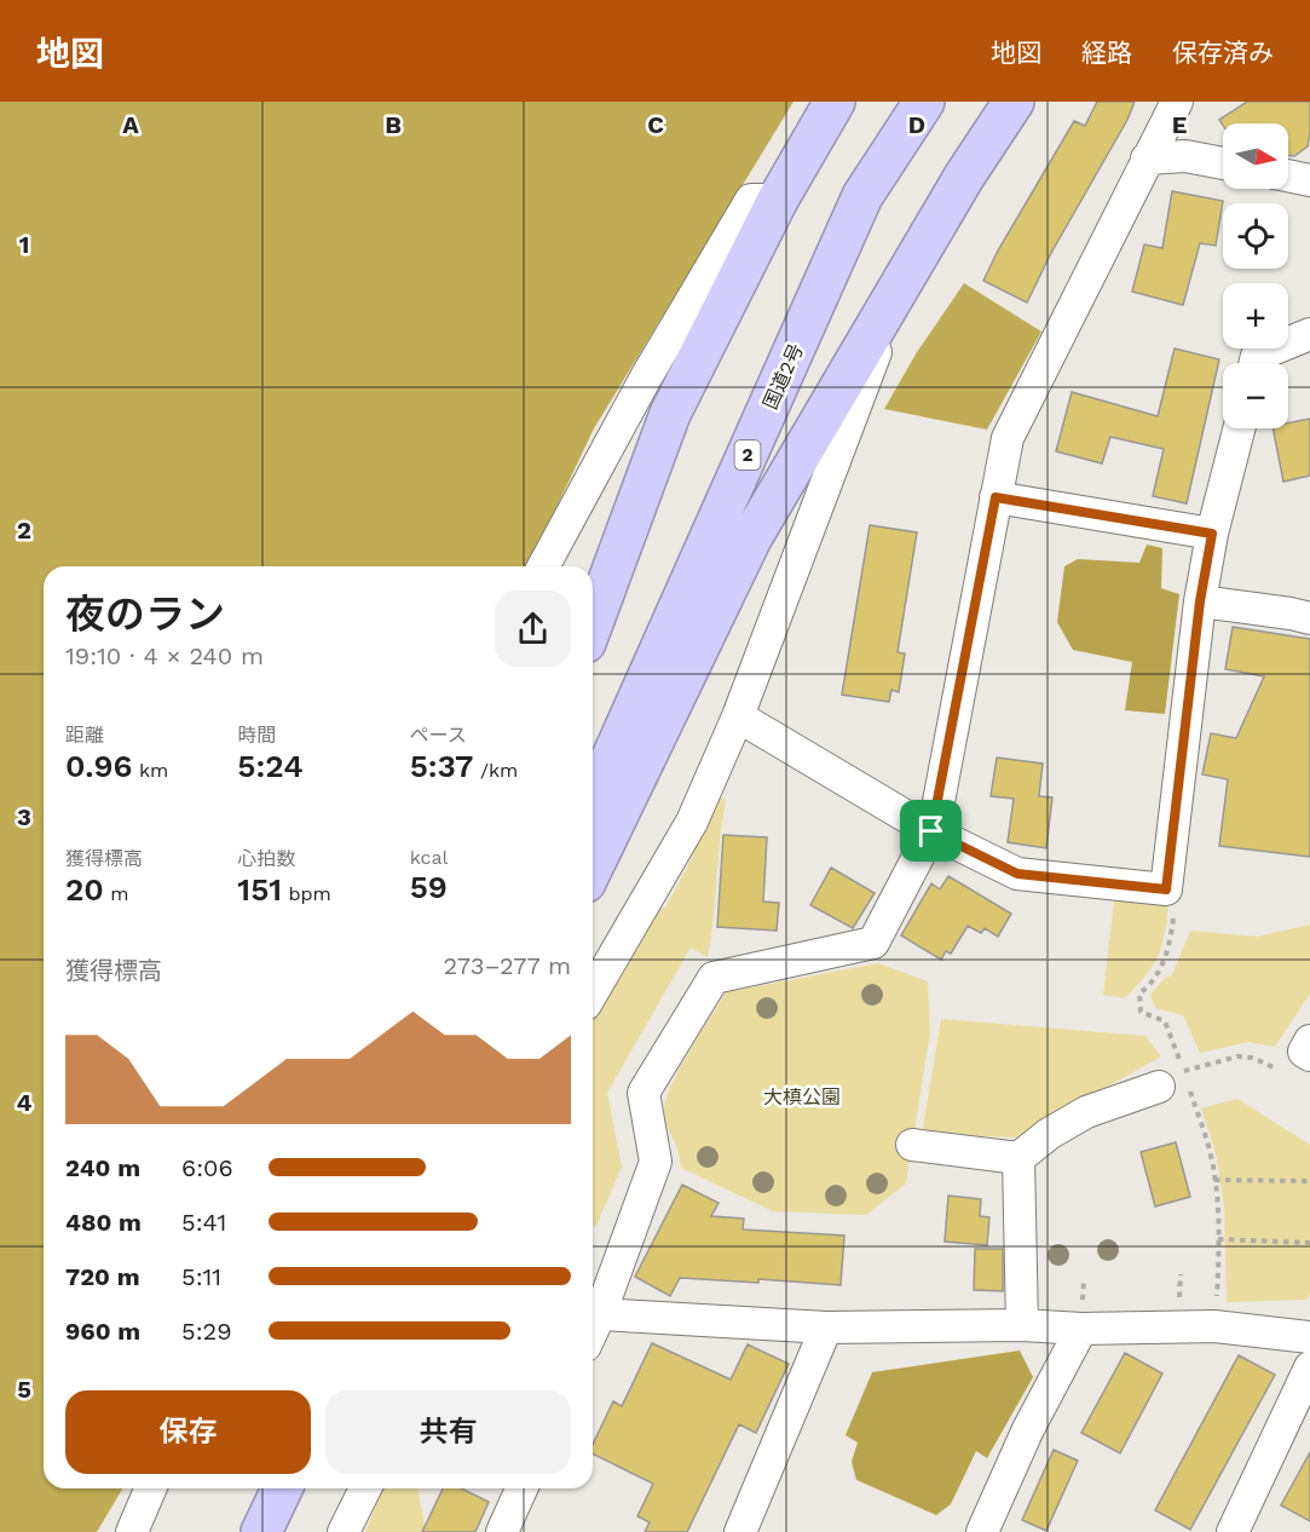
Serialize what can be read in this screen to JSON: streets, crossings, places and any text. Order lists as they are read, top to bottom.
{
  "streets": {
    "highway": ["国道2号", "2"]
  },
  "parks": ["大槙公園"],
  "north": "right",
  "page": {
    "header": "地図",
    "nav": ["地図", "経路", "保存済み"],
    "map_buttons": ["+", "−"],
    "heading": ["夜のラン", "19:10 · 4 × 240 m"],
    "stats": [
      ["距離", "0.96 km"],
      ["時間", "5:24"],
      ["ペース", "5:37 /km"],
      ["獲得標高", "20 m"],
      ["心拍数", "151 bpm"],
      ["kcal", "59"]
    ],
    "chart": ["獲得標高", "273–277 m"],
    "list": [
      {
        "name": "240 m",
        "note": "6:06"
      },
      {
        "name": "480 m",
        "note": "5:41"
      },
      {
        "name": "720 m",
        "note": "5:11"
      },
      {
        "name": "960 m",
        "note": "5:29"
      }
    ],
    "buttons": ["保存", "共有"]
  },
  "grid": {
    "columns": [
      "A",
      "B",
      "C",
      "D",
      "E"
    ],
    "rows": [
      "1",
      "2",
      "3",
      "4",
      "5"
    ]
  }
}
